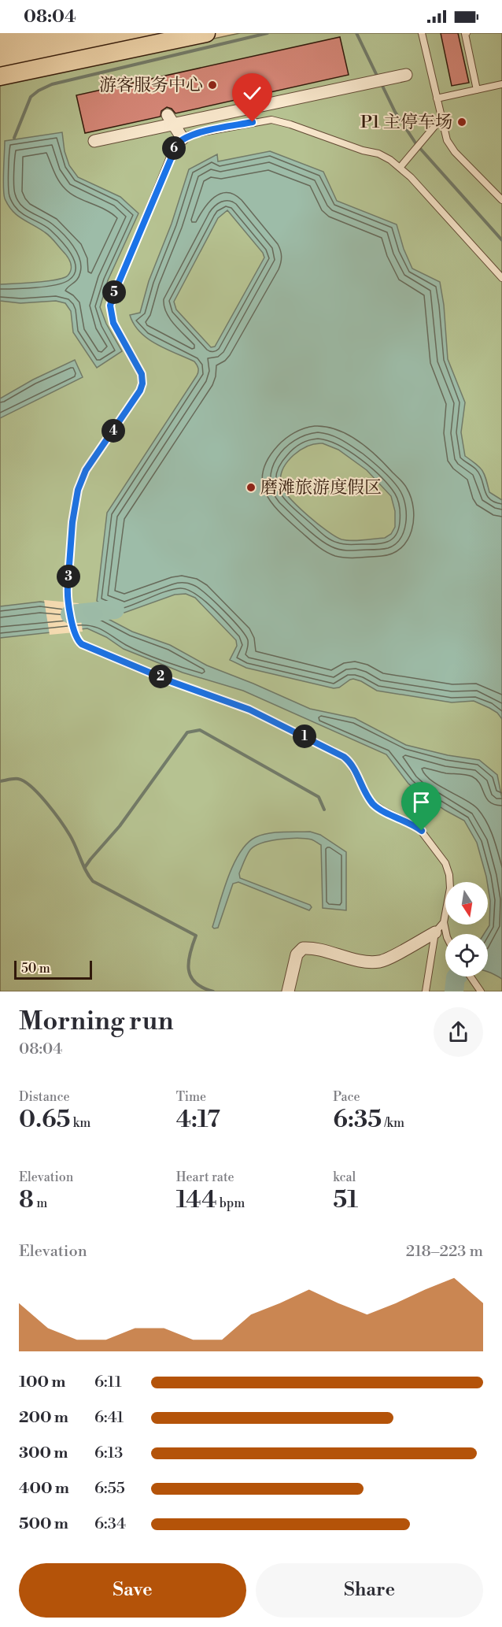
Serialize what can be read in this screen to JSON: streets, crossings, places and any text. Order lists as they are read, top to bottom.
{
  "places": ["游客服务中心", "P1 主停车场", "磨滩旅游度假区"],
  "scale_bar": "50 m",
  "north": "bottom",
  "page": {
    "status": "08:04",
    "pins": [
      "6",
      "5",
      "4",
      "3",
      "2",
      "1"
    ],
    "scale": "50 m",
    "heading": ["Morning run", "08:04"],
    "stats": [
      ["Distance", "0.65 km"],
      ["Time", "4:17"],
      ["Pace", "6:35 /km"],
      ["Elevation", "8 m"],
      ["Heart rate", "144 bpm"],
      ["kcal", "51"]
    ],
    "chart": ["Elevation", "218–223 m"],
    "list": [
      {
        "name": "100 m",
        "note": "6:11"
      },
      {
        "name": "200 m",
        "note": "6:41"
      },
      {
        "name": "300 m",
        "note": "6:13"
      },
      {
        "name": "400 m",
        "note": "6:55"
      },
      {
        "name": "500 m",
        "note": "6:34"
      }
    ],
    "buttons": ["Save", "Share"]
  }
}
